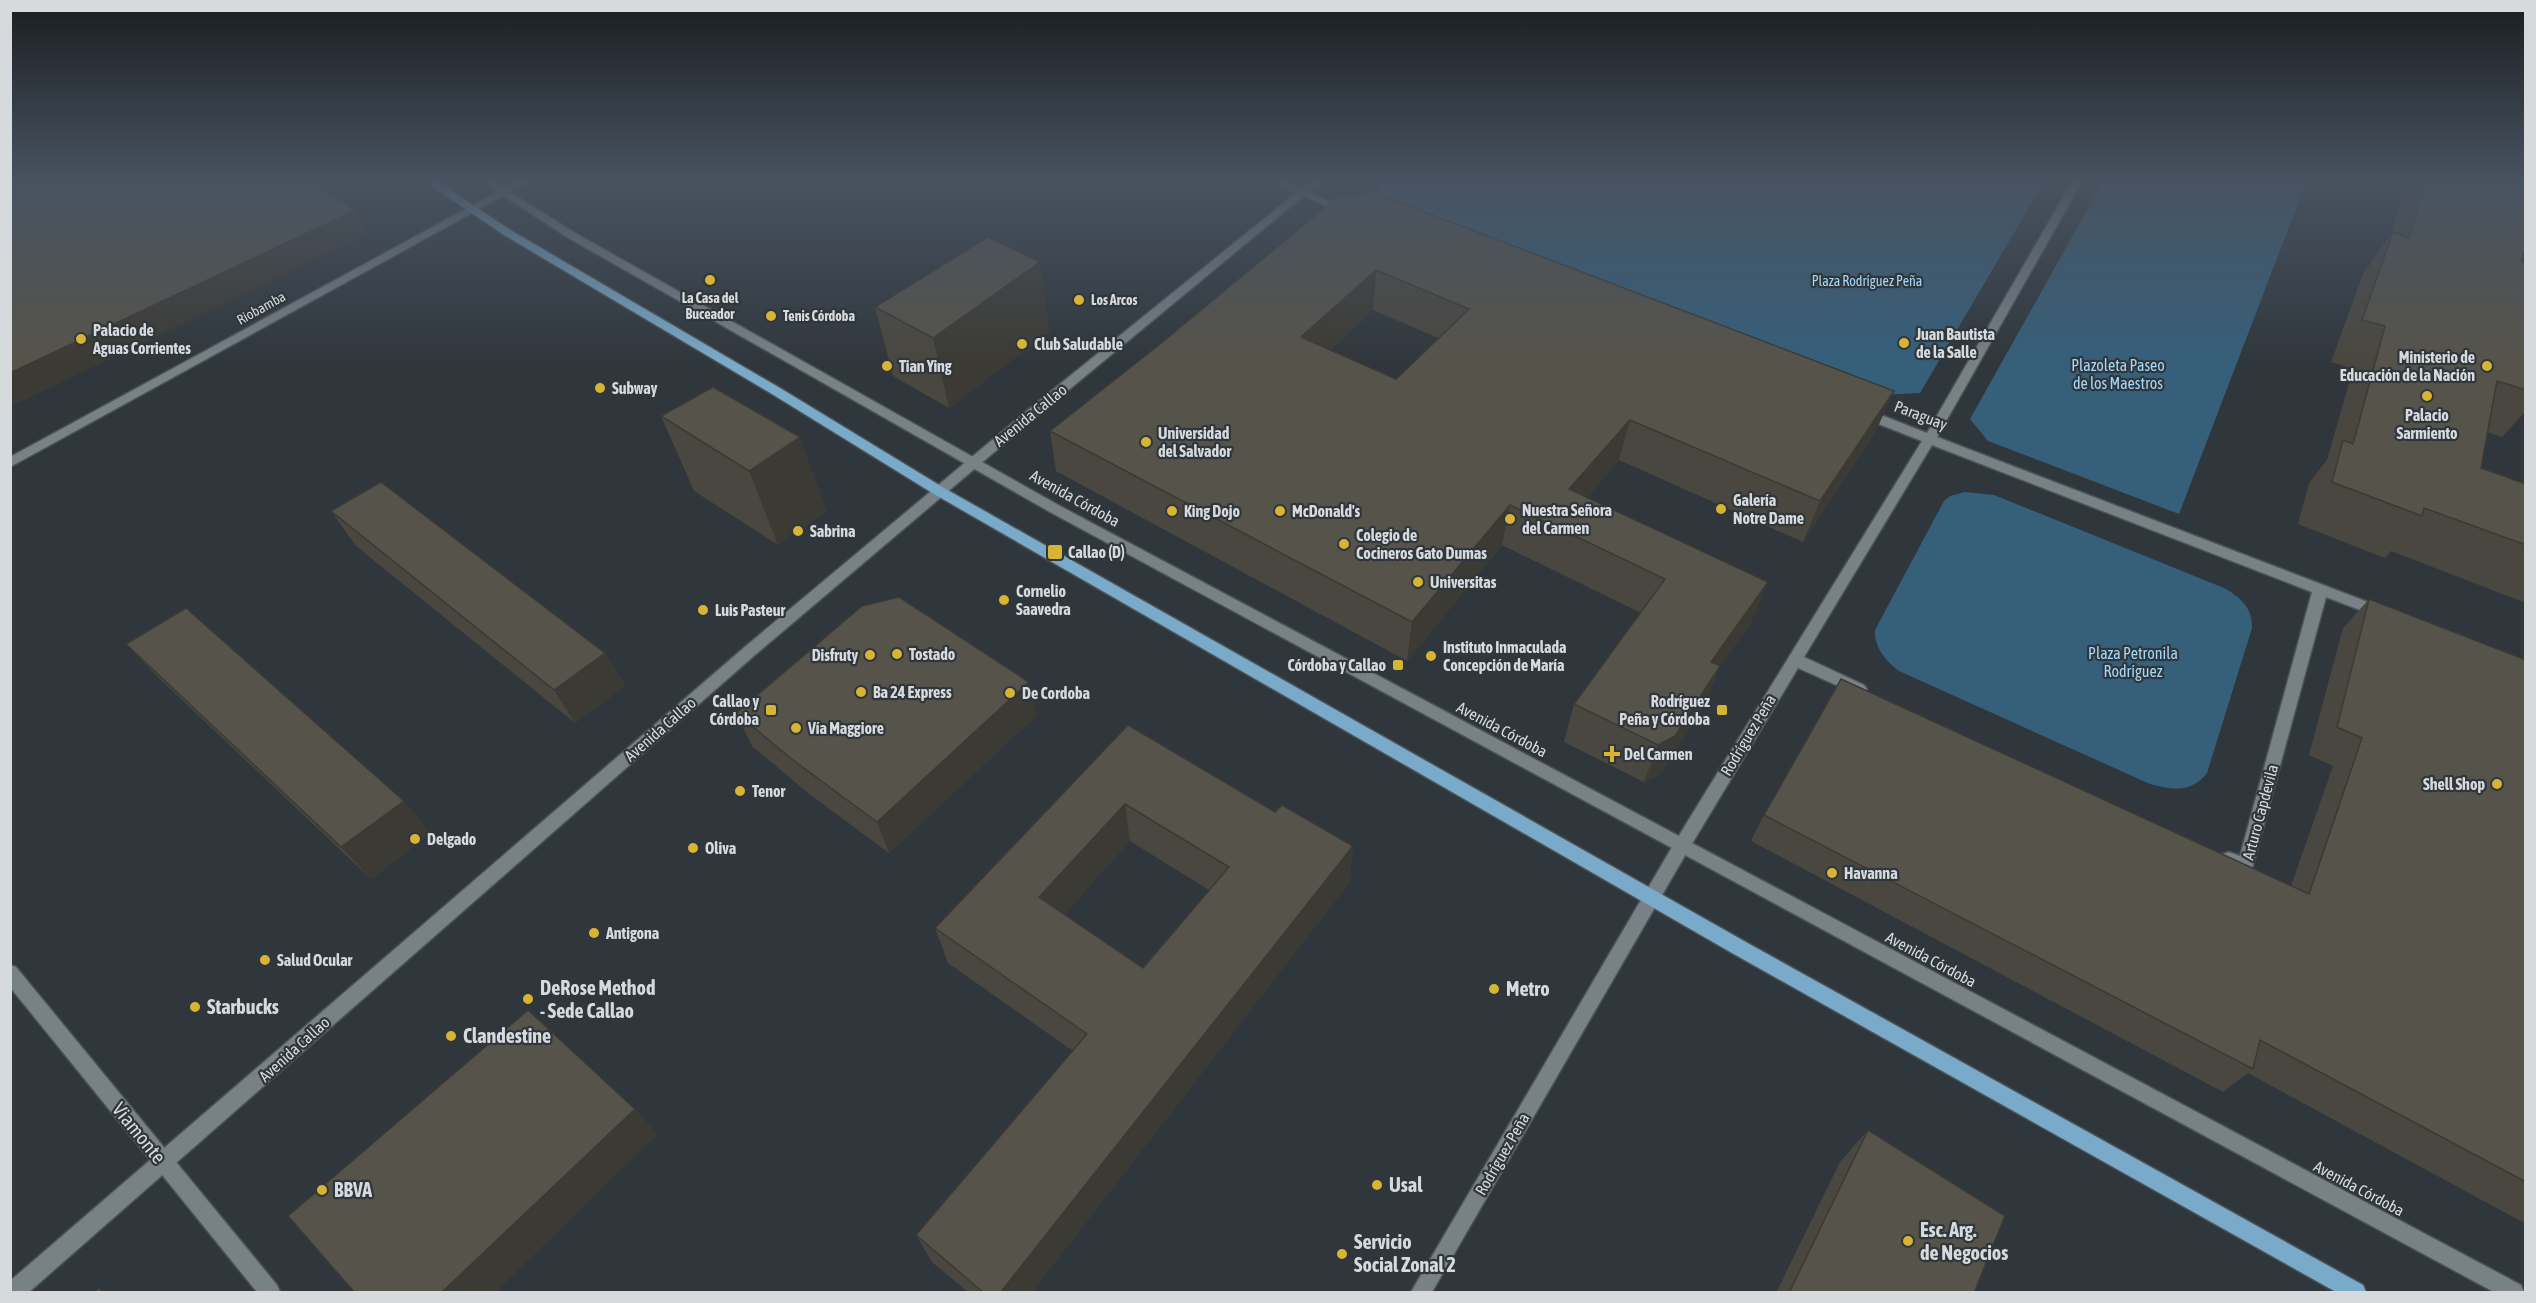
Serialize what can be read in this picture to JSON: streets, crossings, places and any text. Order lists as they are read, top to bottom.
{
  "streets": {
    "street": [
      "Riobamba",
      "Avenida Callao",
      "Paraguay",
      "Avenida Córdoba",
      "Rodríguez Peña",
      "Arturo Capdevila",
      "Viamonte"
    ]
  },
  "crossings": [
    ["Avenida Callao", "Avenida Córdoba"],
    ["Avenida Callao", "Viamonte"],
    ["Paraguay", "Rodríguez Peña"],
    ["Paraguay", "Arturo Capdevila"],
    ["Avenida Córdoba", "Rodríguez Peña"]
  ],
  "parks": ["Plaza Rodríguez Peña", "Plazoleta Paseo de los Maestros", "Plaza Petronila Rodríguez"],
  "places": {
    "other": [
      "La Casa del Buceador",
      "Los Arcos",
      "Tenis Córdoba",
      "Palacio de Aguas Corrientes",
      "Juan Bautista de la Salle",
      "Club Saludable",
      "Tian Ying",
      "Ministerio de Educación de la Nación",
      "Subway",
      "Palacio Sarmiento",
      "Universidad del Salvador",
      "Galería Notre Dame",
      "King Dojo",
      "McDonald's",
      "Nuestra Señora del Carmen",
      "Sabrina",
      "Colegio de Cocineros Gato Dumas",
      "Universitas",
      "Cornelio Saavedra",
      "Luis Pasteur",
      "Tostado",
      "Disfruty",
      "Instituto Inmaculada Concepción de María",
      "Ba 24 Express",
      "De Cordoba",
      "Vía Maggiore",
      "Shell Shop",
      "Tenor",
      "Delgado",
      "Oliva",
      "Havanna",
      "Antigona",
      "Salud Ocular",
      "Metro",
      "DeRose Method - Sede Callao",
      "Starbucks",
      "Clandestine",
      "Usal",
      "BBVA",
      "Esc. Arg. de Negocios",
      "Servicio Social Zonal 2"
    ],
    "transit": [
      "Callao (D)",
      "Córdoba y Callao",
      "Callao y Córdoba",
      "Rodríguez Peña y Córdoba"
    ],
    "health": ["Del Carmen"]
  }
}
